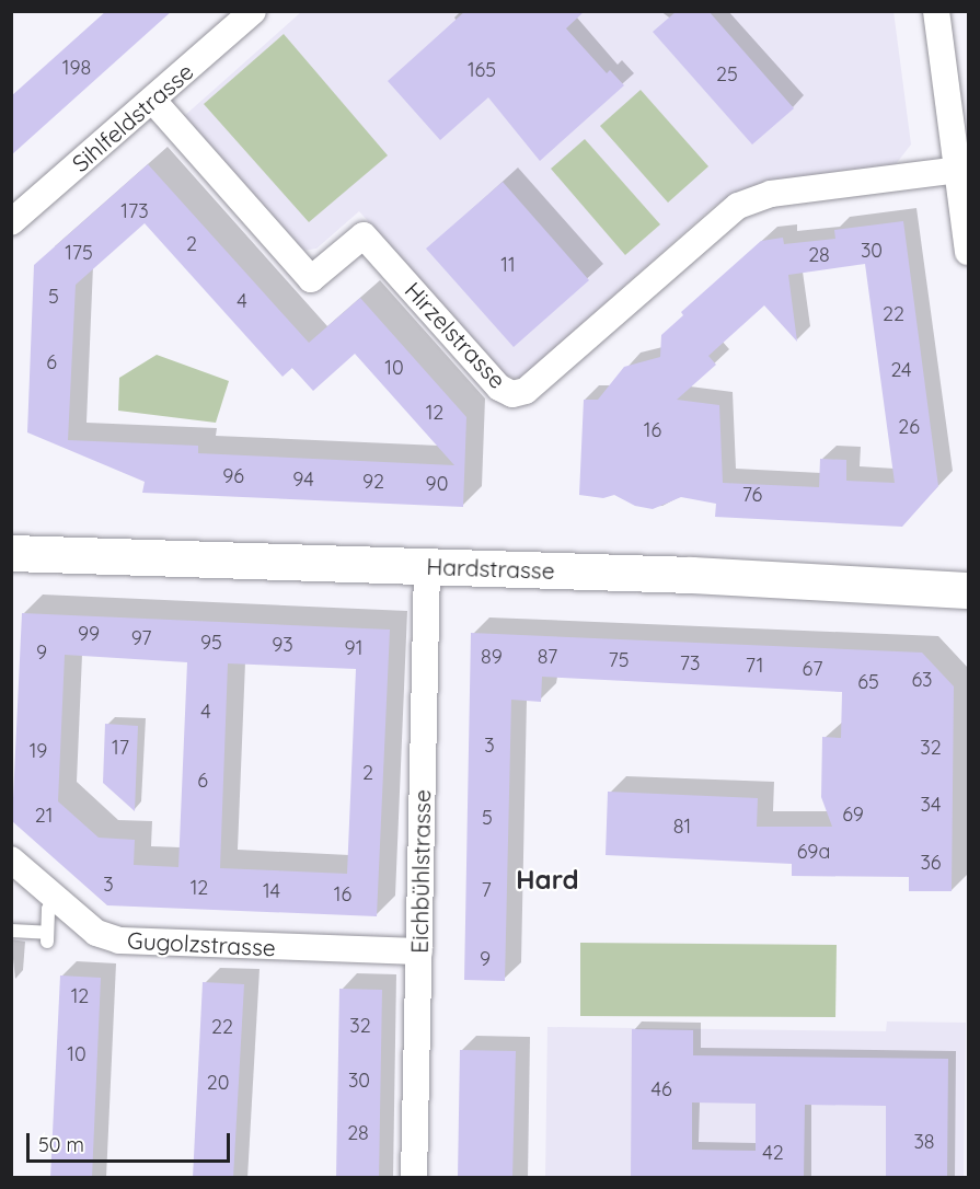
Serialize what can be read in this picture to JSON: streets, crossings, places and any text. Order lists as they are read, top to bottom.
{
  "streets": {
    "main road": ["Hardstrasse"],
    "street": [
      "Sihlfeldstrasse",
      "Hirzelstrasse",
      "Eichbühlstrasse",
      "Gugolzstrasse"
    ]
  },
  "crossings": [
    ["Sihlfeldstrasse", "Hirzelstrasse"],
    ["Hardstrasse", "Eichbühlstrasse"],
    ["Eichbühlstrasse", "Gugolzstrasse"]
  ],
  "districts": ["Hard"],
  "house_numbers": [
    "198",
    "165",
    "25",
    "173",
    "2",
    "30",
    "175",
    "28",
    "11",
    "5",
    "4",
    "22",
    "6",
    "10",
    "24",
    "12",
    "26",
    "16",
    "96",
    "94",
    "92",
    "90",
    "76",
    "99",
    "97",
    "95",
    "93",
    "91",
    "9",
    "89",
    "87",
    "75",
    "73",
    "71",
    "67",
    "63",
    "65",
    "4",
    "3",
    "17",
    "32",
    "19",
    "2",
    "6",
    "34",
    "69",
    "21",
    "5",
    "81",
    "69a",
    "36",
    "3",
    "12",
    "7",
    "14",
    "16",
    "9",
    "12",
    "32",
    "22",
    "10",
    "30",
    "20",
    "46",
    "28",
    "38",
    "42"
  ],
  "scale_bar": "50 m"
}
